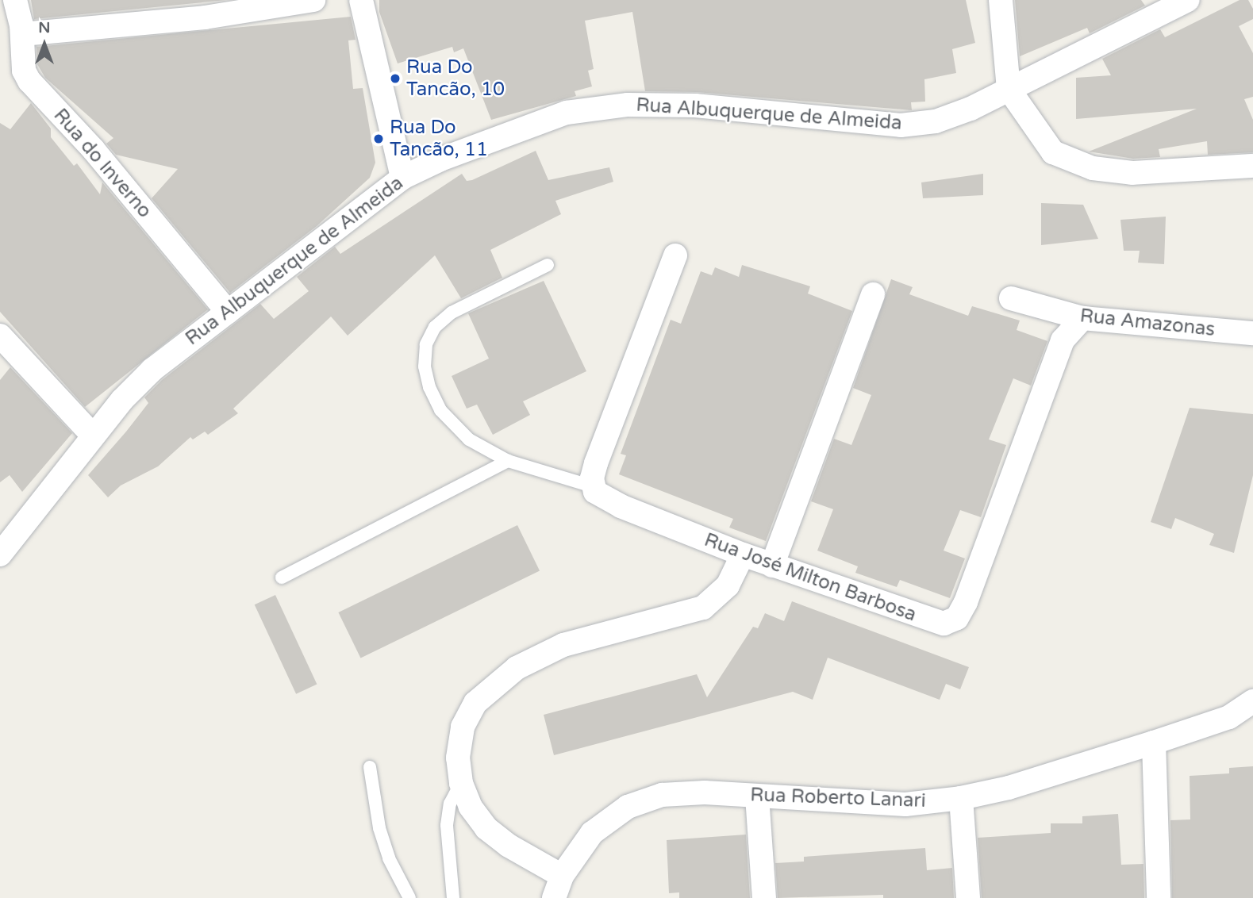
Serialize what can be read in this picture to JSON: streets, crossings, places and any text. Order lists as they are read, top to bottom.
{
  "streets": {
    "street": [
      "Rua Albuquerque de Almeida",
      "Rua do Inverno",
      "Rua Amazonas",
      "Rua José Milton Barbosa",
      "Rua Roberto Lanari"
    ]
  },
  "crossings": [
    ["Rua Albuquerque de Almeida", "Rua do Inverno"],
    ["Rua Amazonas", "Rua José Milton Barbosa"]
  ],
  "places": ["Rua Do Tancão, 10", "Rua Do Tancão, 11"],
  "north": "top"
}
